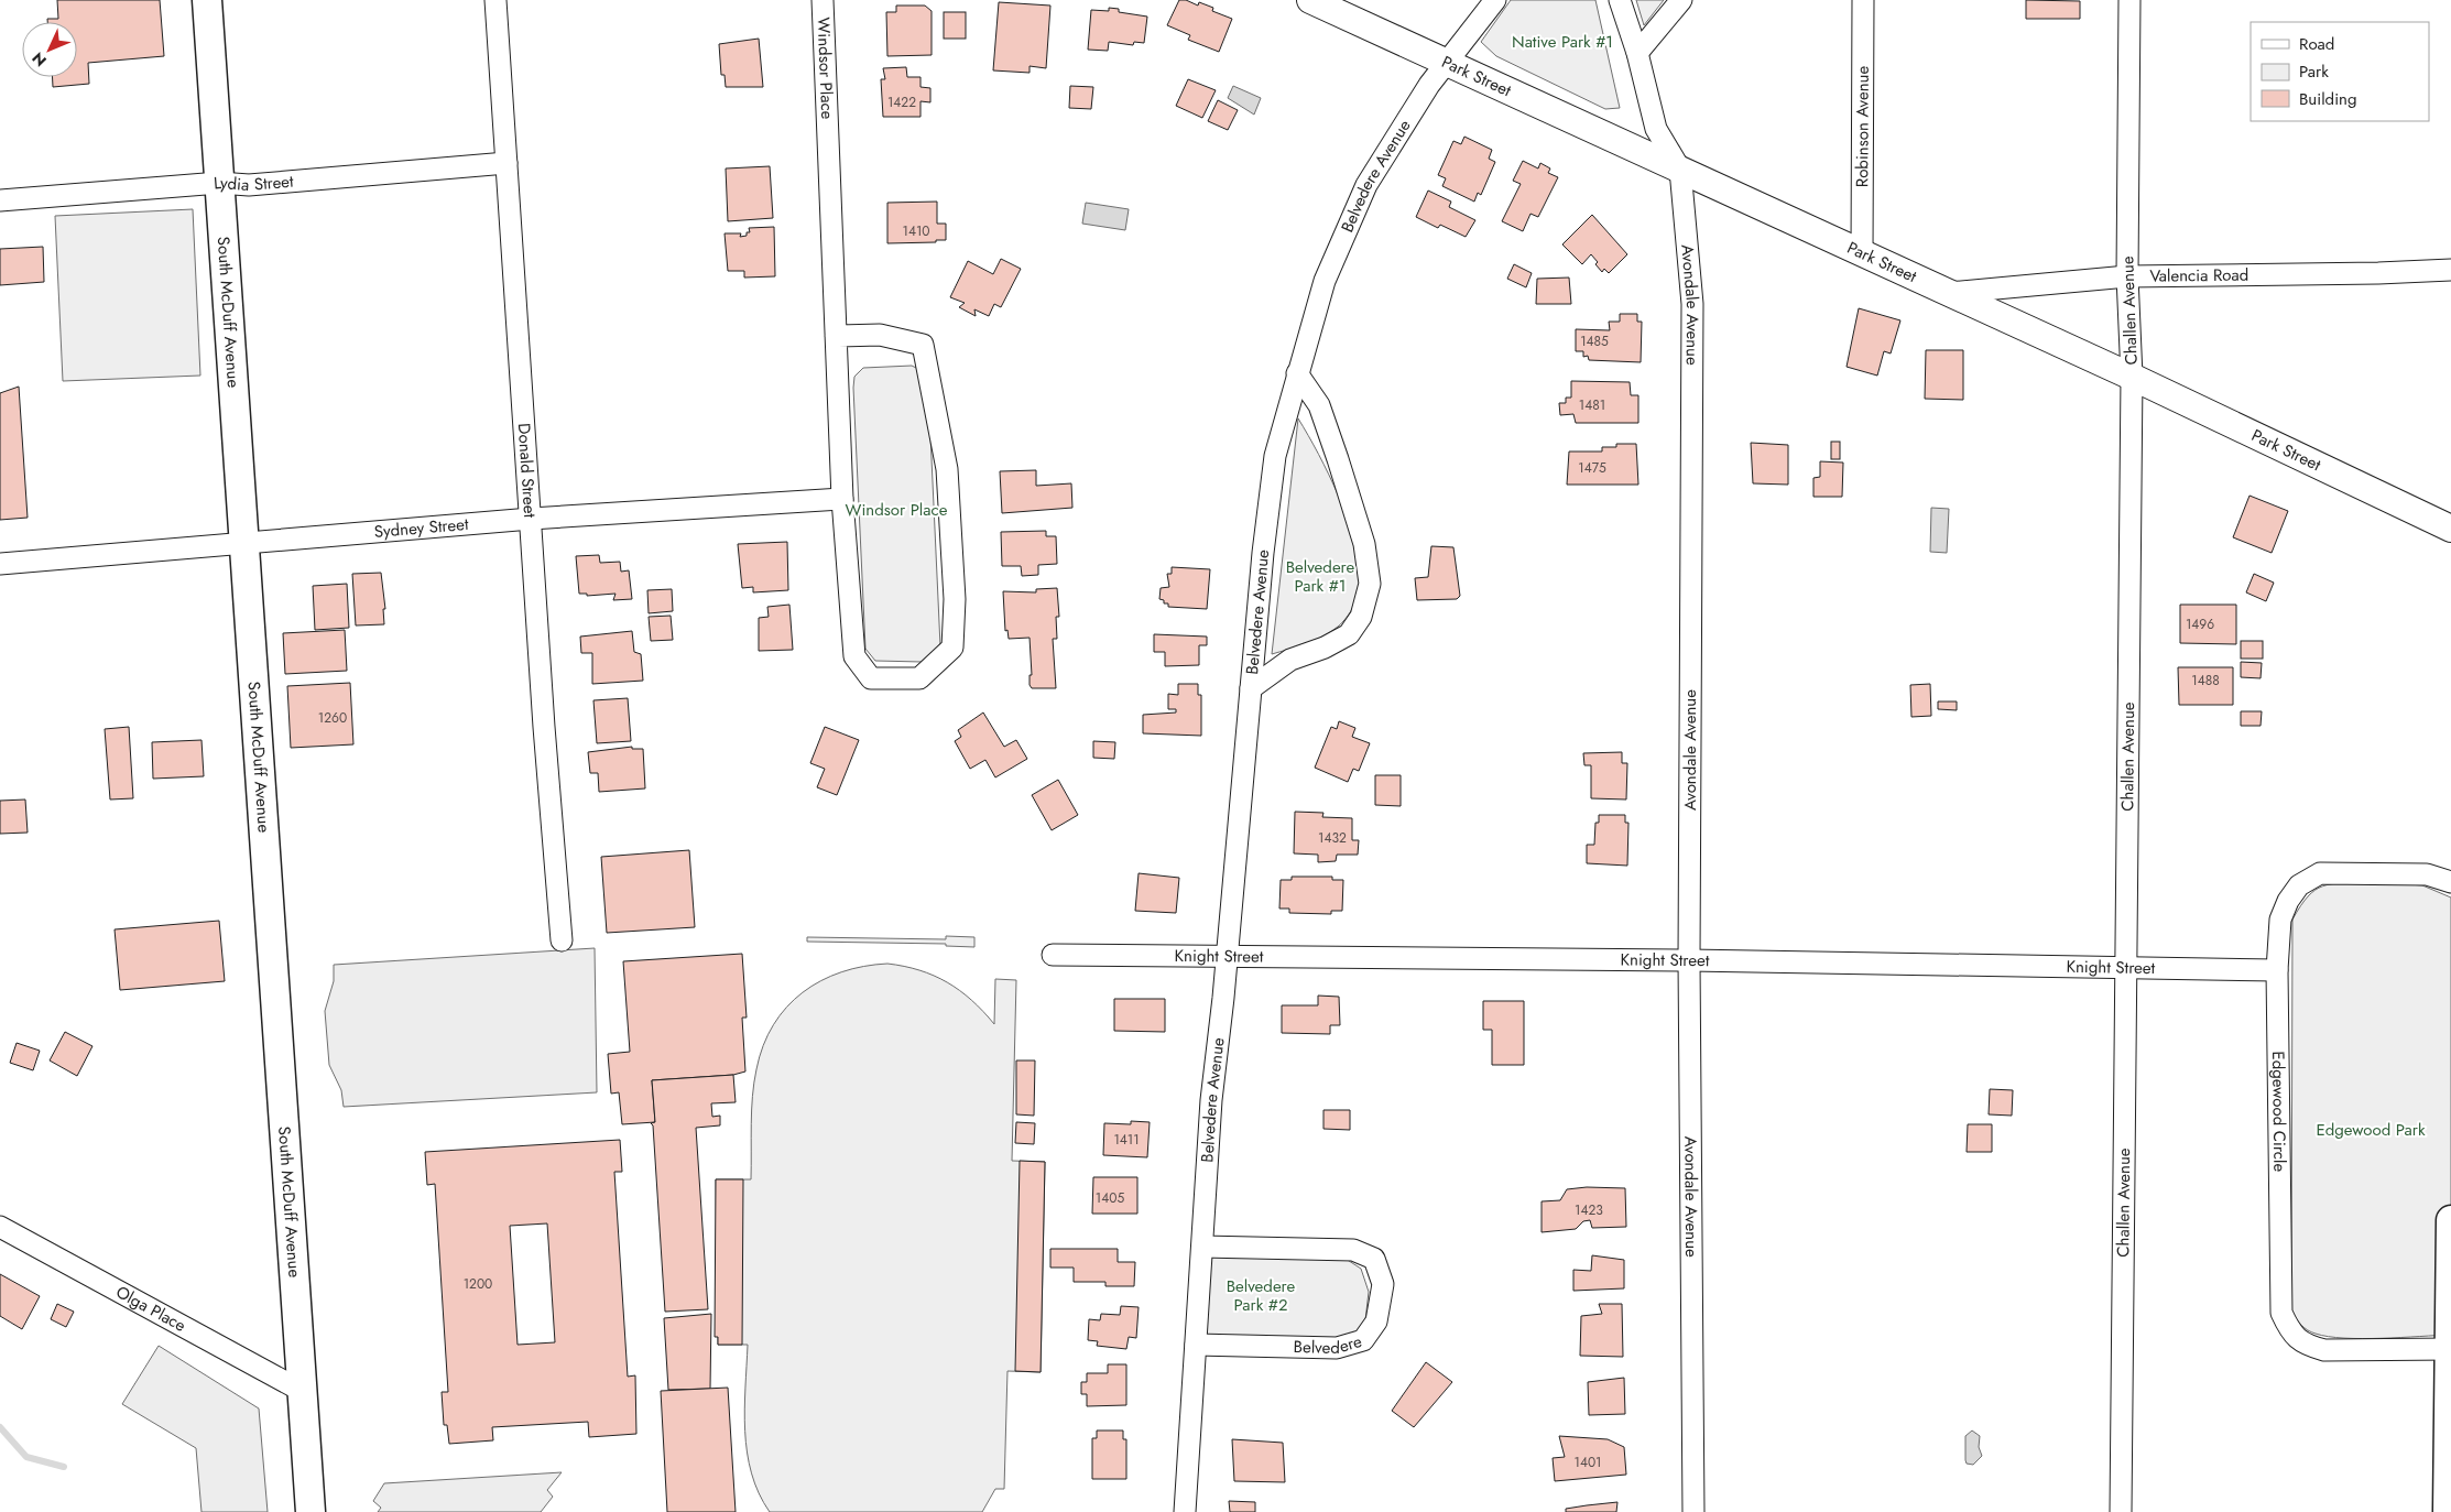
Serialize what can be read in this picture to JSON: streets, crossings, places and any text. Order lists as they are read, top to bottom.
{
  "streets": {
    "main road": ["South McDuff Avenue"],
    "street": [
      "Windsor Place",
      "Park Street",
      "Robinson Avenue",
      "Belvedere Avenue",
      "Lydia Street",
      "Valencia Road",
      "Avondale Avenue",
      "Challen Avenue",
      "Donald Street",
      "Sydney Street",
      "Knight Street",
      "Edgewood Circle",
      "Olga Place",
      "Belvedere"
    ]
  },
  "crossings": [
    ["Windsor Place", "Sydney Street"],
    ["Park Street", "Robinson Avenue"],
    ["Park Street", "Belvedere Avenue"],
    ["Park Street", "Valencia Road"],
    ["Park Street", "Avondale Avenue"],
    ["Park Street", "Challen Avenue"],
    ["Belvedere Avenue", "Knight Street"],
    ["Belvedere Avenue", "Belvedere"],
    ["Lydia Street", "South McDuff Avenue"],
    ["Lydia Street", "Donald Street"],
    ["Valencia Road", "Challen Avenue"],
    ["Avondale Avenue", "Knight Street"],
    ["South McDuff Avenue", "Sydney Street"],
    ["South McDuff Avenue", "Olga Place"],
    ["Challen Avenue", "Knight Street"],
    ["Donald Street", "Sydney Street"],
    ["Knight Street", "Edgewood Circle"]
  ],
  "parks": [
    "Native Park #1",
    "Windsor Place",
    "Belvedere Park #1",
    "Edgewood Park",
    "Belvedere Park #2"
  ],
  "house_numbers": [
    "1422",
    "1410",
    "1485",
    "1481",
    "1475",
    "1496",
    "1488",
    "1260",
    "1432",
    "1411",
    "1405",
    "1423",
    "1200",
    "1401"
  ],
  "legend": ["Road", "Park", "Building"],
  "north": "bottom left"
}
